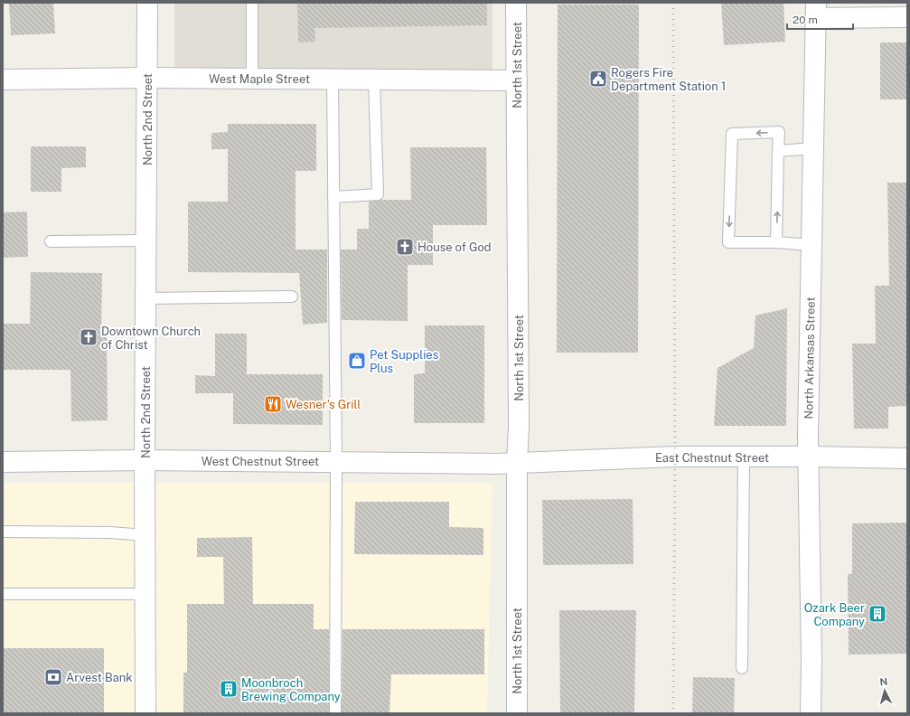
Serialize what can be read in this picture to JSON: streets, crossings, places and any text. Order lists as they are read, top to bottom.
{
  "streets": {
    "street": [
      "North 1st Street",
      "West Maple Street",
      "North 2nd Street",
      "North Arkansas Street",
      "East Chestnut Street",
      "West Chestnut Street"
    ]
  },
  "crossings": [
    ["North 1st Street", "West Maple Street"],
    ["North 1st Street", "East Chestnut Street"],
    ["North 1st Street", "West Chestnut Street"],
    ["West Maple Street", "North 2nd Street"],
    ["North 2nd Street", "West Chestnut Street"],
    ["North Arkansas Street", "East Chestnut Street"],
    ["East Chestnut Street", "West Chestnut Street"]
  ],
  "places": {
    "public building": ["Rogers Fire Department Station 1"],
    "church": ["House of God", "Downtown Church of Christ"],
    "shop": ["Pet Supplies Plus"],
    "restaurant": ["Wesner's Grill"],
    "building": ["Ozark Beer Company", "Moonbroch Brewing Company"],
    "bank": ["Arvest Bank"]
  },
  "scale_bar": "20 m",
  "north": "top"
}
